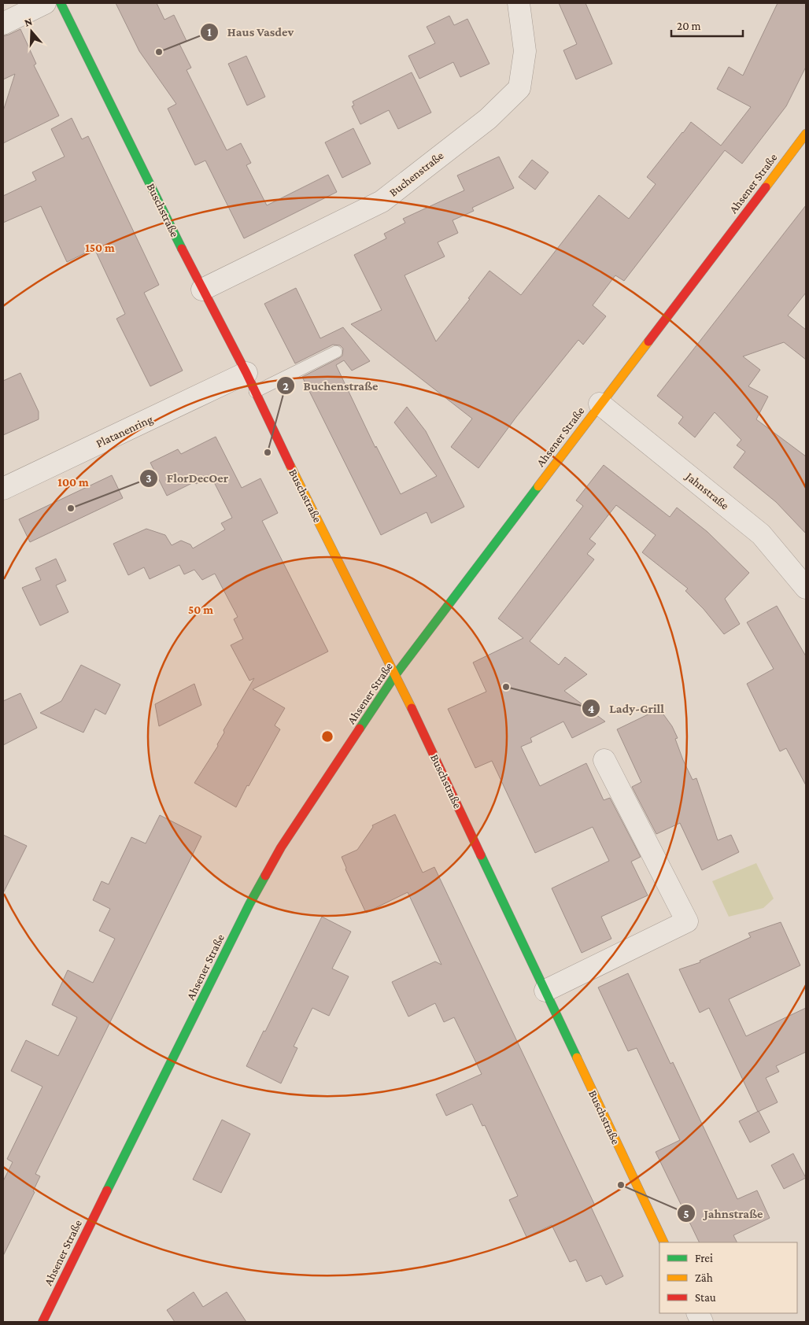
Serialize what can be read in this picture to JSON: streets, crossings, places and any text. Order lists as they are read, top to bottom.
{
  "streets": {
    "main road": ["Ahsener Straße", "Buschstraße"],
    "street": ["Buchenstraße", "Platanenring", "Jahnstraße"]
  },
  "crossings": [
    ["Buchenstraße", "Buschstraße"],
    ["Ahsener Straße", "Buschstraße"],
    ["Ahsener Straße", "Jahnstraße"],
    ["Buschstraße", "Platanenring"]
  ],
  "places": [
    "Haus Vasdev",
    "Buchenstraße",
    "FlorDecOer",
    "Lady-Grill",
    "Jahnstraße"
  ],
  "legend": ["Frei", "Zäh", "Stau"],
  "scale_bar": "20 m",
  "north": "top",
  "rings": ["150 m", "100 m", "50 m"]
}
